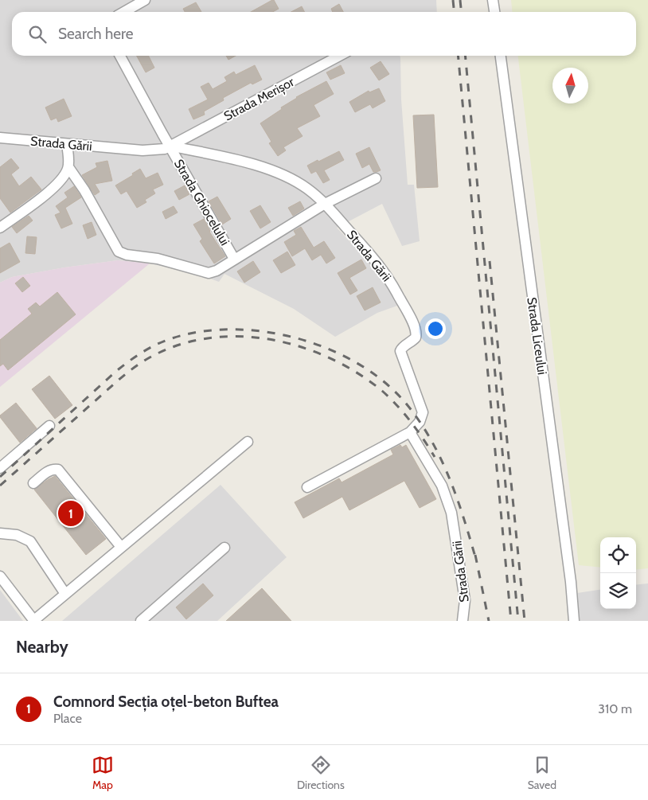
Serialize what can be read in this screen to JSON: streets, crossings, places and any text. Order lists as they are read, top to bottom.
{
  "streets": {
    "street": [
      "Strada Merișor",
      "Strada Gării",
      "Strada Ghiocelului",
      "Strada Liceului"
    ]
  },
  "crossings": [
    ["Strada Merișor", "Strada Gării"],
    ["Strada Merișor", "Strada Ghiocelului"],
    ["Strada Gării", "Strada Ghiocelului"]
  ],
  "north": "top",
  "page": {
    "search": "Search here",
    "pins": "1",
    "heading": "Nearby",
    "list": [
      {
        "mark": "1",
        "name": "Comnord Secția oțel-beton Buftea",
        "note": "Place",
        "value": "310 m"
      }
    ],
    "nav": ["Map", "Directions", "Saved"]
  }
}
